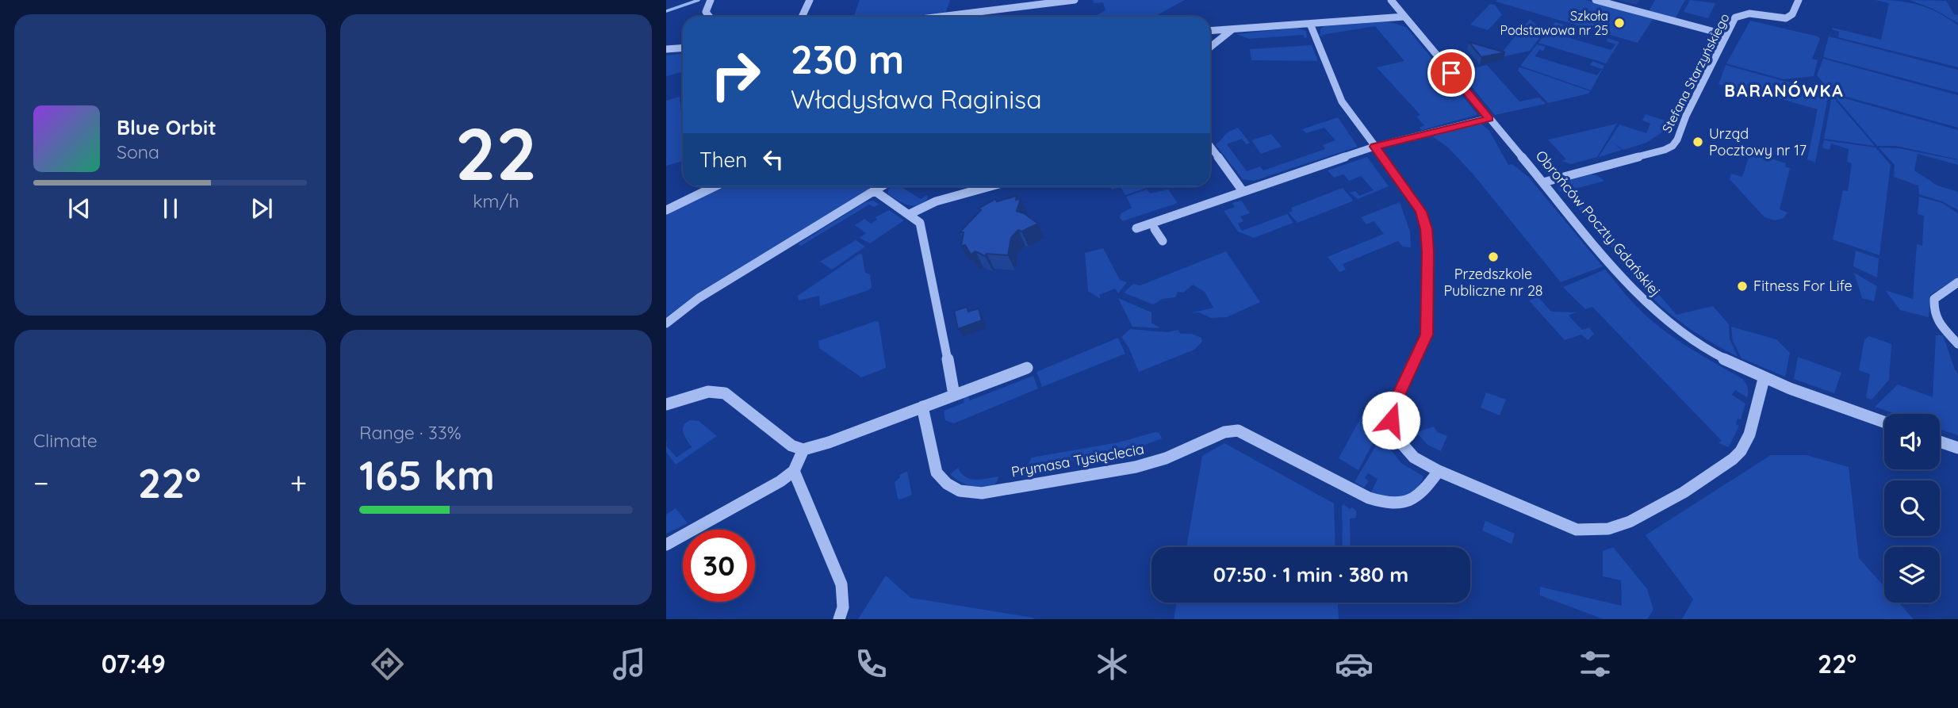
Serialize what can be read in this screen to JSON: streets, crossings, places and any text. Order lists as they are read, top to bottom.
{
  "streets": {
    "street": ["Stefana Starzyńskiego", "Obrońców Poczty Gdańskiej", "Prymasa Tysiąclecia"]
  },
  "crossings": [
    ["Stefana Starzyńskiego", "Obrońców Poczty Gdańskiej"]
  ],
  "districts": ["BARANÓWKA"],
  "places": [
    "Szkoła Podstawowa nr 25",
    "Urząd Pocztowy nr 17",
    "Przedszkole Publiczne nr 28",
    "Fitness For Life"
  ],
  "page": {
    "tile": [
      ["22", "km/h"],
      "Climate",
      ["Range · 33%", "165 km"]
    ],
    "turn": ["230 m", "Władysława Raginisa"],
    "song": ["Blue Orbit", "Sona"],
    "then": "Then",
    "heat": ["−", "22°", "+"],
    "limit": "30",
    "trip": "07:50 · 1 min · 380 m",
    "tabs": ["07:49", "22°"]
  }
}
